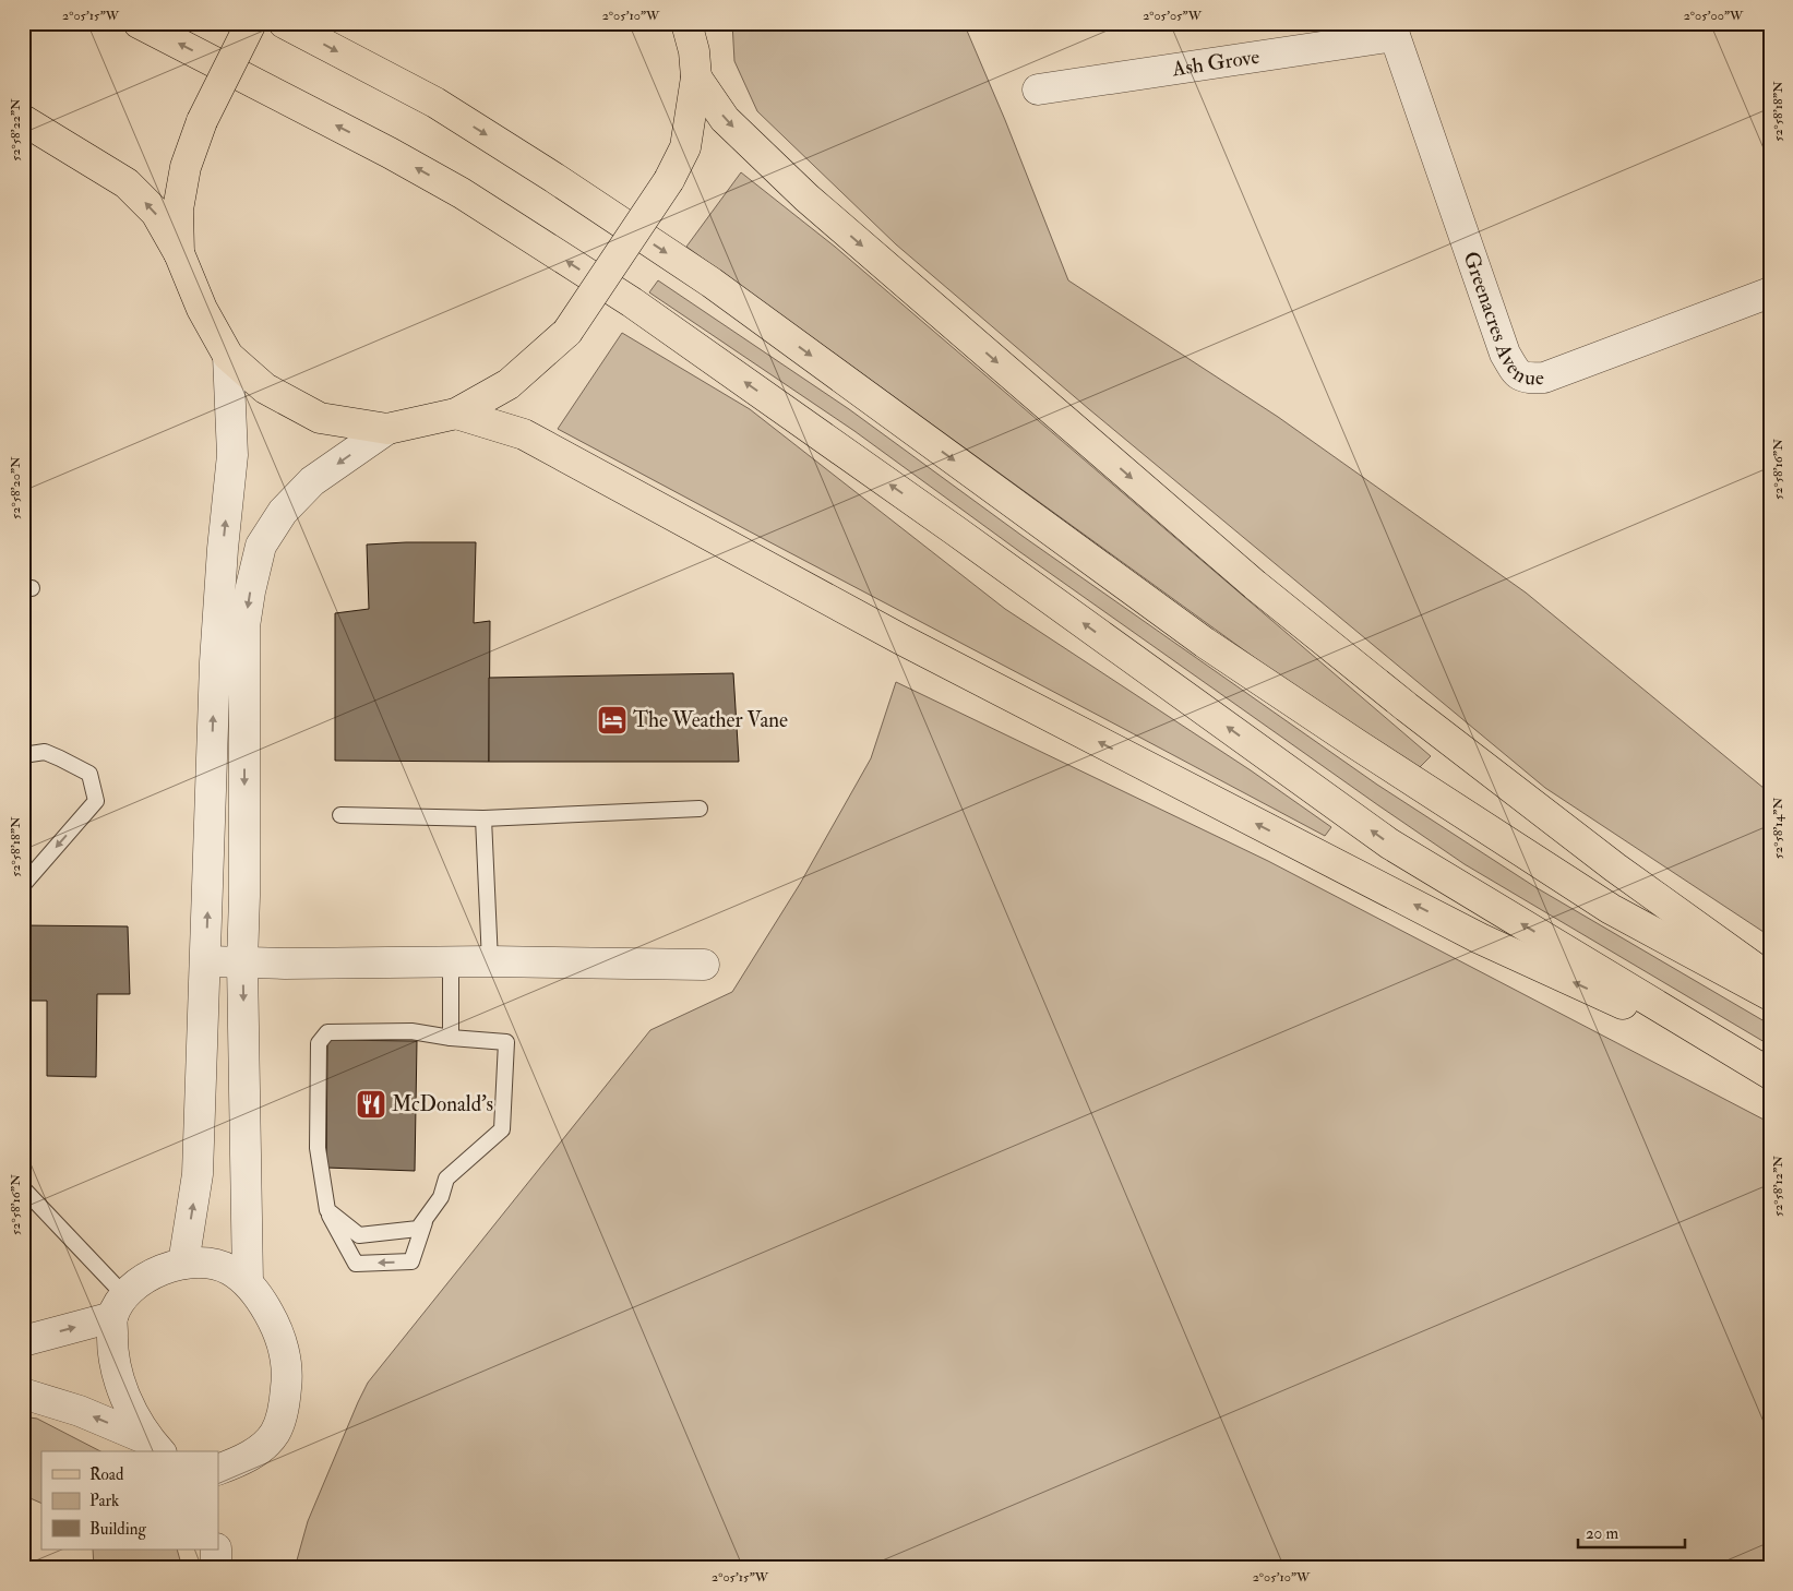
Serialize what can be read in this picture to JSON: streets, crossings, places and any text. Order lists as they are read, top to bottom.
{
  "streets": {
    "street": ["Ash Grove", "Greenacres Avenue"]
  },
  "crossings": [
    ["Ash Grove", "Greenacres Avenue"]
  ],
  "places": {
    "hotel": ["The Weather Vane"],
    "restaurant": ["McDonald's"]
  },
  "legend": ["Road", "Park", "Building"],
  "scale_bar": "20 m",
  "coordinates": [
    "2°05'15\"W",
    "2°05'10\"W",
    "2°05'05\"W",
    "2°05'00\"W",
    "52°58'18\"N",
    "52°58'22\"N",
    "52°58'16\"N",
    "52°58'20\"N",
    "52°58'14\"N",
    "52°58'12\"N"
  ]
}
